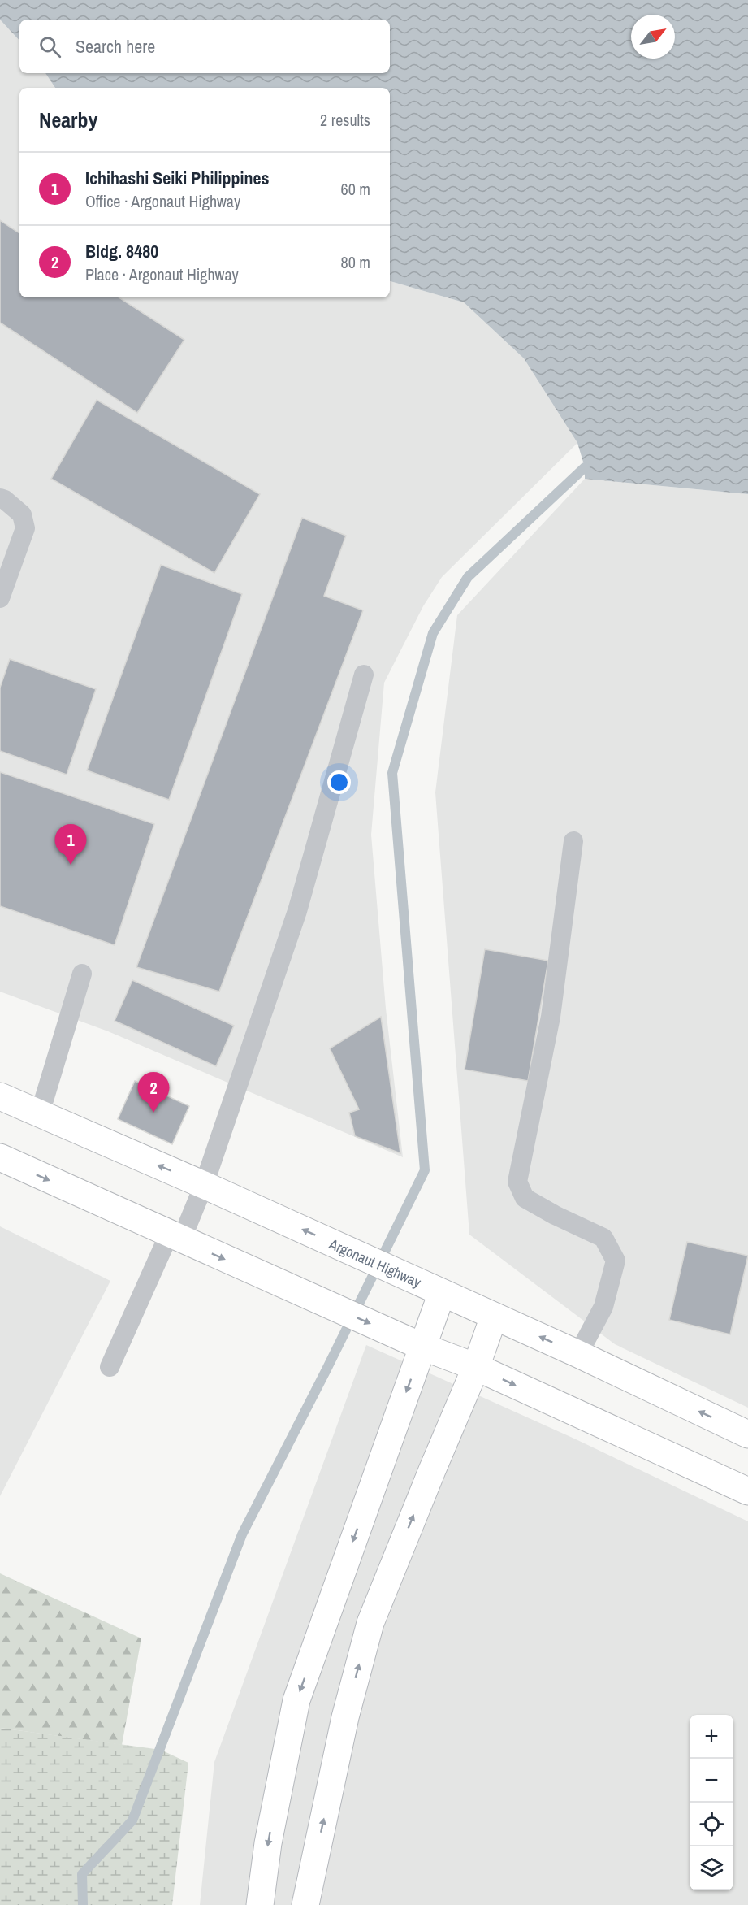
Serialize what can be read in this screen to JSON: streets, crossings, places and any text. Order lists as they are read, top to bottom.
{
  "streets": {
    "main road": ["Argonaut Highway"]
  },
  "north": "top right",
  "page": {
    "search": "Search here",
    "heading": ["Nearby", "2 results"],
    "list": [
      {
        "mark": "1",
        "name": "Ichihashi Seiki Philippines",
        "note": "Office · Argonaut Highway",
        "value": "60 m"
      },
      {
        "mark": "2",
        "name": "Bldg. 8480",
        "note": "Place · Argonaut Highway",
        "value": "80 m"
      }
    ],
    "pins": ["1", "2"],
    "map_buttons": ["+", "−"]
  }
}
